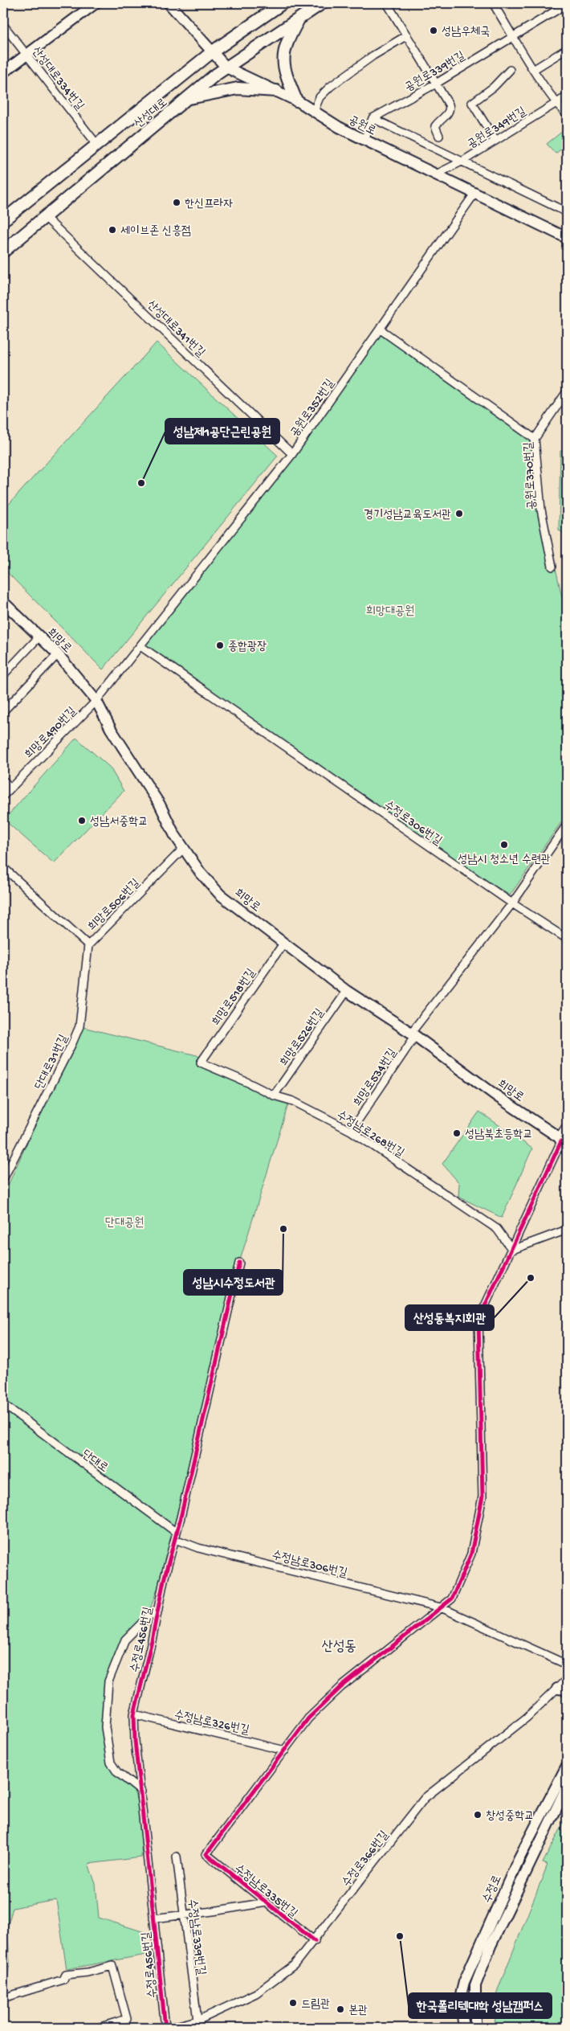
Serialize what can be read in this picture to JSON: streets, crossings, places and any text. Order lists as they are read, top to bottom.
{
  "streets": {
    "main road": [
      "산성대로",
      "공원로",
      "희망로",
      "수정로"
    ],
    "street": [
      "공원로339번길",
      "산성대로334번길",
      "공원로349번길",
      "산성대로341번길",
      "공원로352번길",
      "공원로370번길",
      "희망로490번길",
      "수정로306번길",
      "희망로506번길",
      "희망로518번길",
      "희망로526번길",
      "단대로31번길",
      "희망로534번길",
      "수정남로268번길",
      "단대로",
      "수정남로306번길",
      "수정로456번길",
      "수정남로326번길",
      "수정로366번길",
      "수정남로335번길",
      "수정남로339번길"
    ]
  },
  "crossings": [
    ["산성대로334번길", "산성대로"],
    ["산성대로", "공원로"],
    ["산성대로", "산성대로341번길"],
    ["공원로", "공원로349번길"],
    ["공원로", "공원로352번길"],
    ["산성대로341번길", "공원로352번길"],
    ["공원로352번길", "희망로"],
    ["공원로352번길", "희망로490번길"],
    ["공원로352번길", "수정로306번길"],
    ["희망로", "희망로490번길"],
    ["희망로", "희망로506번길"],
    ["희망로", "희망로518번길"],
    ["희망로", "희망로526번길"],
    ["희망로", "희망로534번길"],
    ["수정로306번길", "희망로534번길"],
    ["희망로506번길", "단대로31번길"],
    ["희망로518번길", "수정남로268번길"],
    ["희망로526번길", "수정남로268번길"],
    ["희망로534번길", "수정남로268번길"],
    ["단대로", "수정남로306번길"],
    ["단대로", "수정로456번길"],
    ["수정남로306번길", "수정로456번길"],
    ["수정로456번길", "수정남로326번길"],
    ["수정로456번길", "수정남로335번길"],
    ["수정남로326번길", "수정남로335번길"],
    ["수정로366번길", "수정남로335번길"],
    ["수정로366번길", "수정남로339번길"],
    ["수정남로335번길", "수정남로339번길"]
  ],
  "districts": ["산성동"],
  "parks": ["희망대공원", "단대공원"],
  "places": [
    "성남우체국",
    "한신프라자",
    "세이브존 신흥점",
    "성남제1공단근린공원",
    "경기성남교육도서관",
    "종합광장",
    "성남서중학교",
    "성남시 청소년 수련관",
    "성남북초등학교",
    "성남시수정도서관",
    "산성동복지회관",
    "창성중학교",
    "한국폴리텍대학 성남캠퍼스",
    "드림관",
    "본관"
  ]
}
